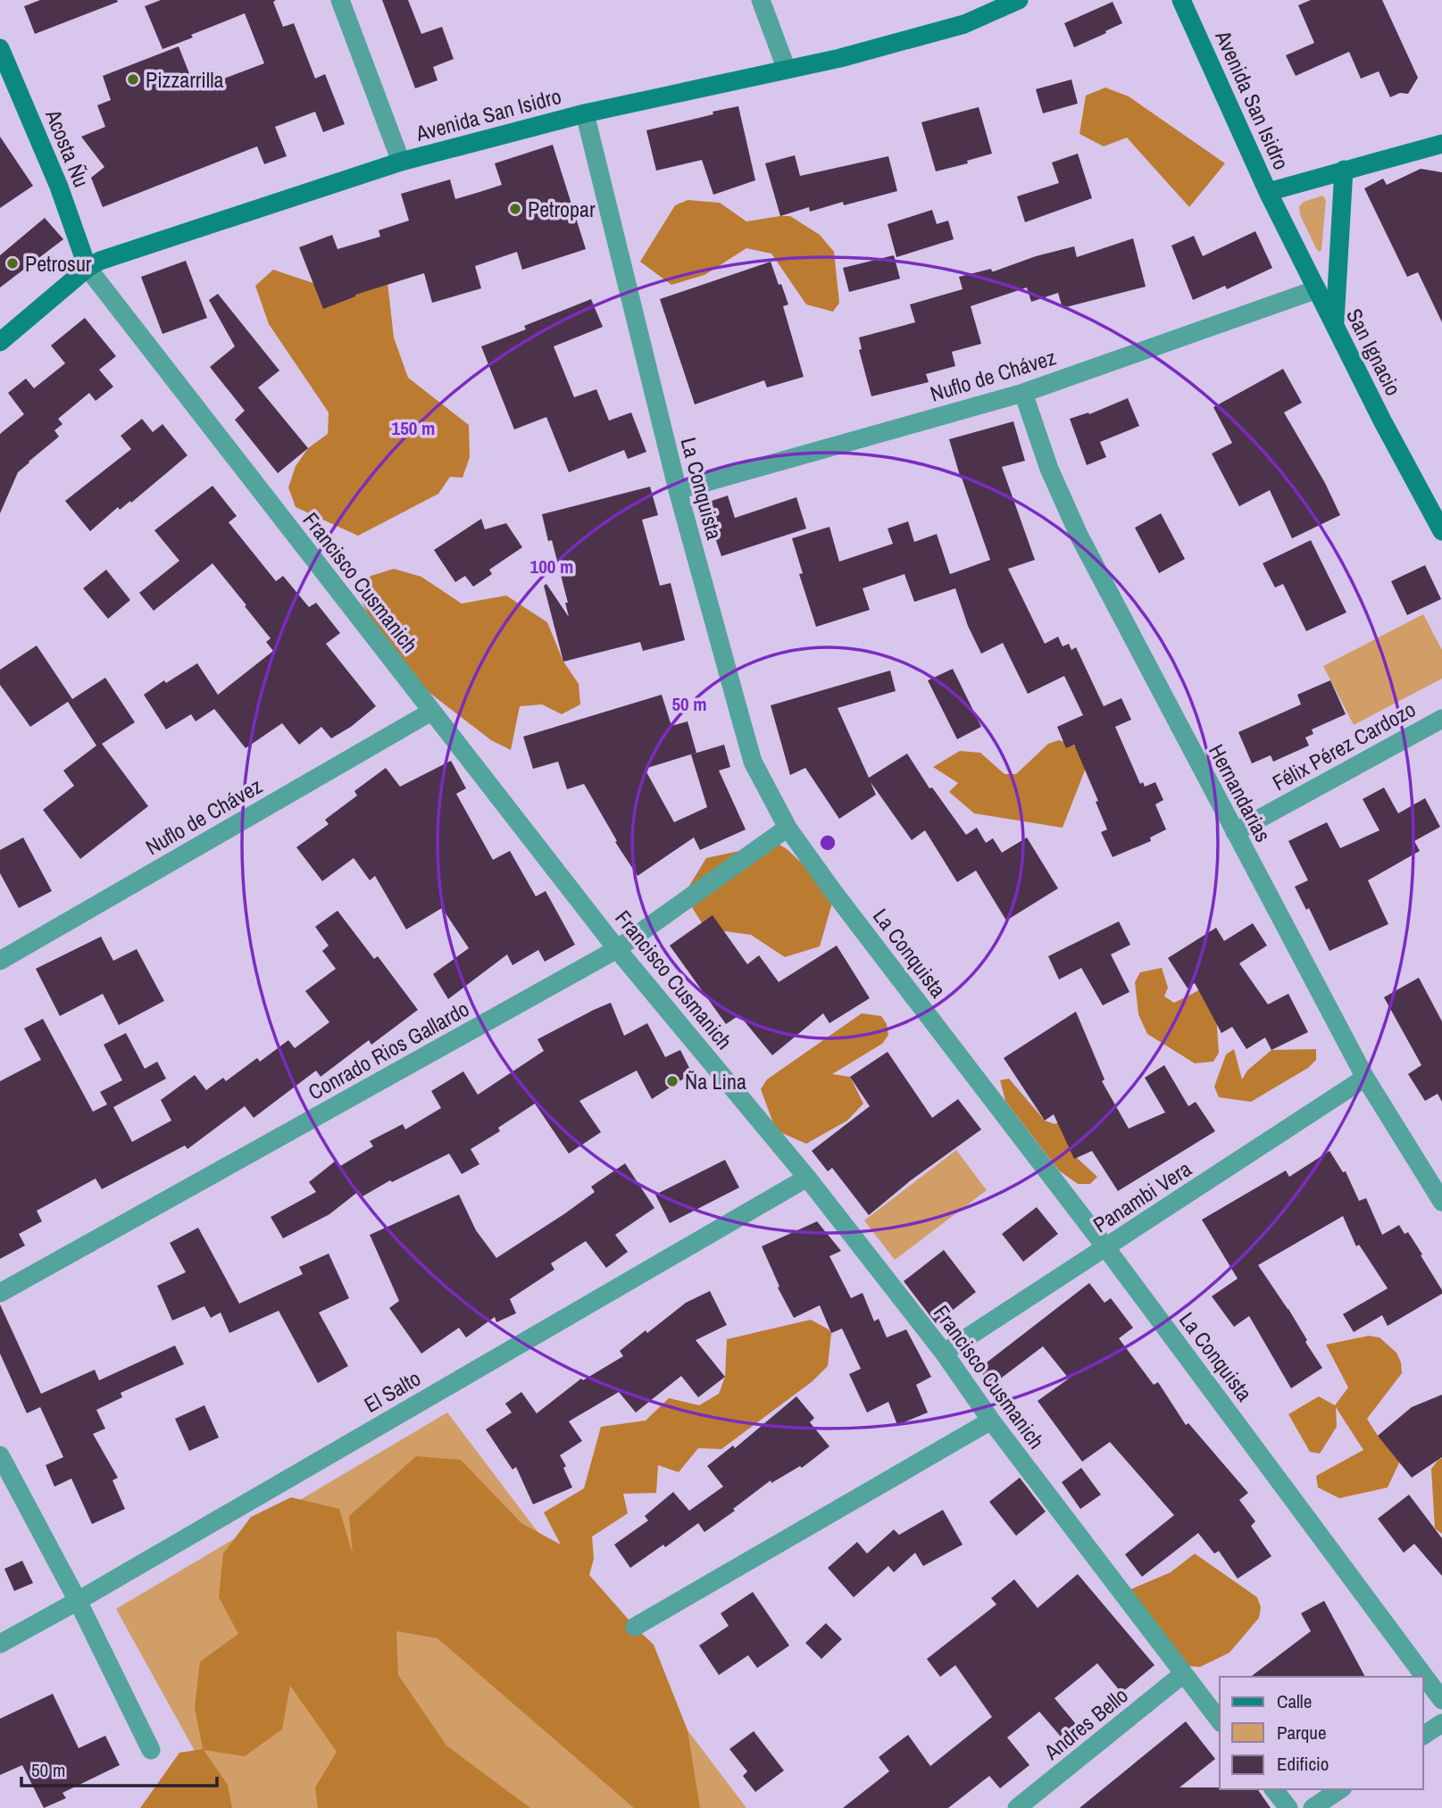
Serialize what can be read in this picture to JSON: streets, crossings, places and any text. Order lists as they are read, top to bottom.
{
  "streets": {
    "main road": ["Avenida San Isidro", "Acosta Ñu", "San Ignacio"],
    "street": [
      "Nuflo de Chávez",
      "La Conquista",
      "Francisco Cusmanich",
      "Félix Pérez Cardozo",
      "Hernandarias",
      "Conrado Rios Gallardo",
      "Panambi Vera",
      "El Salto",
      "Andres Bello"
    ]
  },
  "crossings": [
    ["Avenida San Isidro", "Acosta Ñu"],
    ["Avenida San Isidro", "San Ignacio"],
    ["Avenida San Isidro", "La Conquista"],
    ["Avenida San Isidro", "Francisco Cusmanich"],
    ["Acosta Ñu", "Francisco Cusmanich"],
    ["San Ignacio", "Nuflo de Chávez"],
    ["Nuflo de Chávez", "La Conquista"],
    ["Nuflo de Chávez", "Francisco Cusmanich"],
    ["Nuflo de Chávez", "Hernandarias"],
    ["La Conquista", "Conrado Rios Gallardo"],
    ["La Conquista", "Panambi Vera"],
    ["Francisco Cusmanich", "Conrado Rios Gallardo"],
    ["Francisco Cusmanich", "Panambi Vera"],
    ["Francisco Cusmanich", "El Salto"],
    ["Francisco Cusmanich", "Andres Bello"],
    ["Félix Pérez Cardozo", "Hernandarias"],
    ["Hernandarias", "Panambi Vera"]
  ],
  "places": [
    "Pizzarrilla",
    "Petropar",
    "Petrosur",
    "Ña Lina"
  ],
  "legend": ["Calle", "Parque", "Edificio"],
  "scale_bar": "50 m",
  "rings": ["150 m", "100 m", "50 m"]
}
